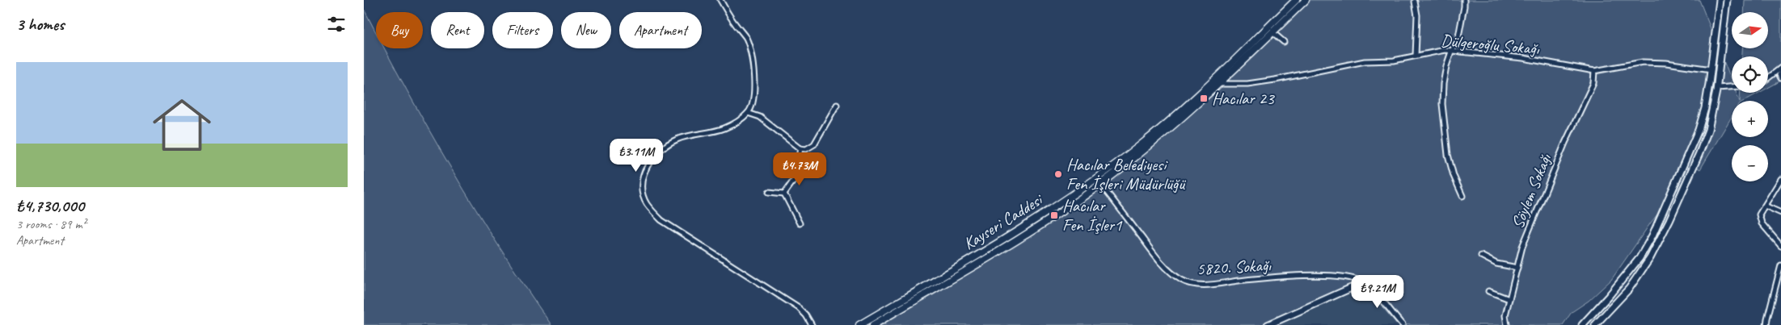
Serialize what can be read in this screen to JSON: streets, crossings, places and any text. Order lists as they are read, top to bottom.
{
  "streets": {
    "main road": ["Kayseri Caddesi"],
    "street": ["Dülgeroğlu Sokağı", "Söylem Sokağı", "5820. Sokağı"]
  },
  "crossings": [
    ["Dülgeroğlu Sokağı", "Söylem Sokağı"],
    ["Dülgeroğlu Sokağı", "Kayseri Caddesi"],
    ["Kayseri Caddesi", "5820. Sokağı"]
  ],
  "places": {
    "transit": ["Hacılar 23", "Hacılar Fen İşler1"],
    "other": ["Hacılar Belediyesi Fen İşleri Müdürlüğü"]
  },
  "north": "right",
  "page": {
    "heading": "3 homes",
    "map_buttons": ["+", "−"],
    "chip": [
      "Buy",
      "Rent",
      "Filters",
      "New",
      "Apartment"
    ],
    "list": [
      {
        "name": "₺4,730,000",
        "note": "3 rooms · 89 m² · Apartment"
      }
    ],
    "price": ["₺3.11M", "₺4.73M", "₺9.21M"]
  }
}
